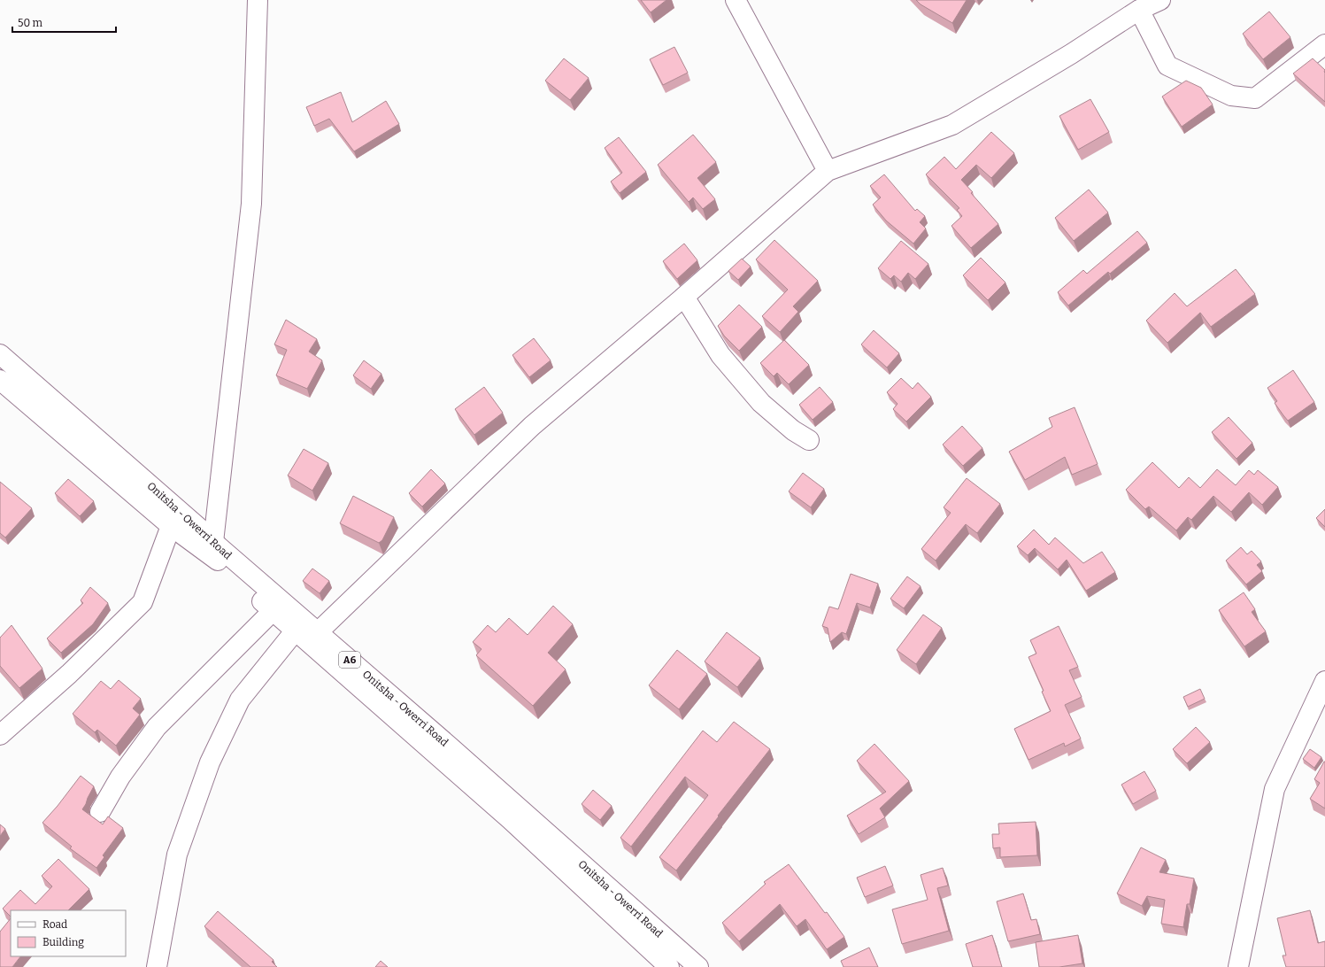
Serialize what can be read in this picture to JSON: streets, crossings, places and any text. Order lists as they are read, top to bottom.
{
  "streets": {
    "main road": ["Onitsha - Owerri Road", "A6"]
  },
  "legend": ["Road", "Building"],
  "scale_bar": "50 m"
}
